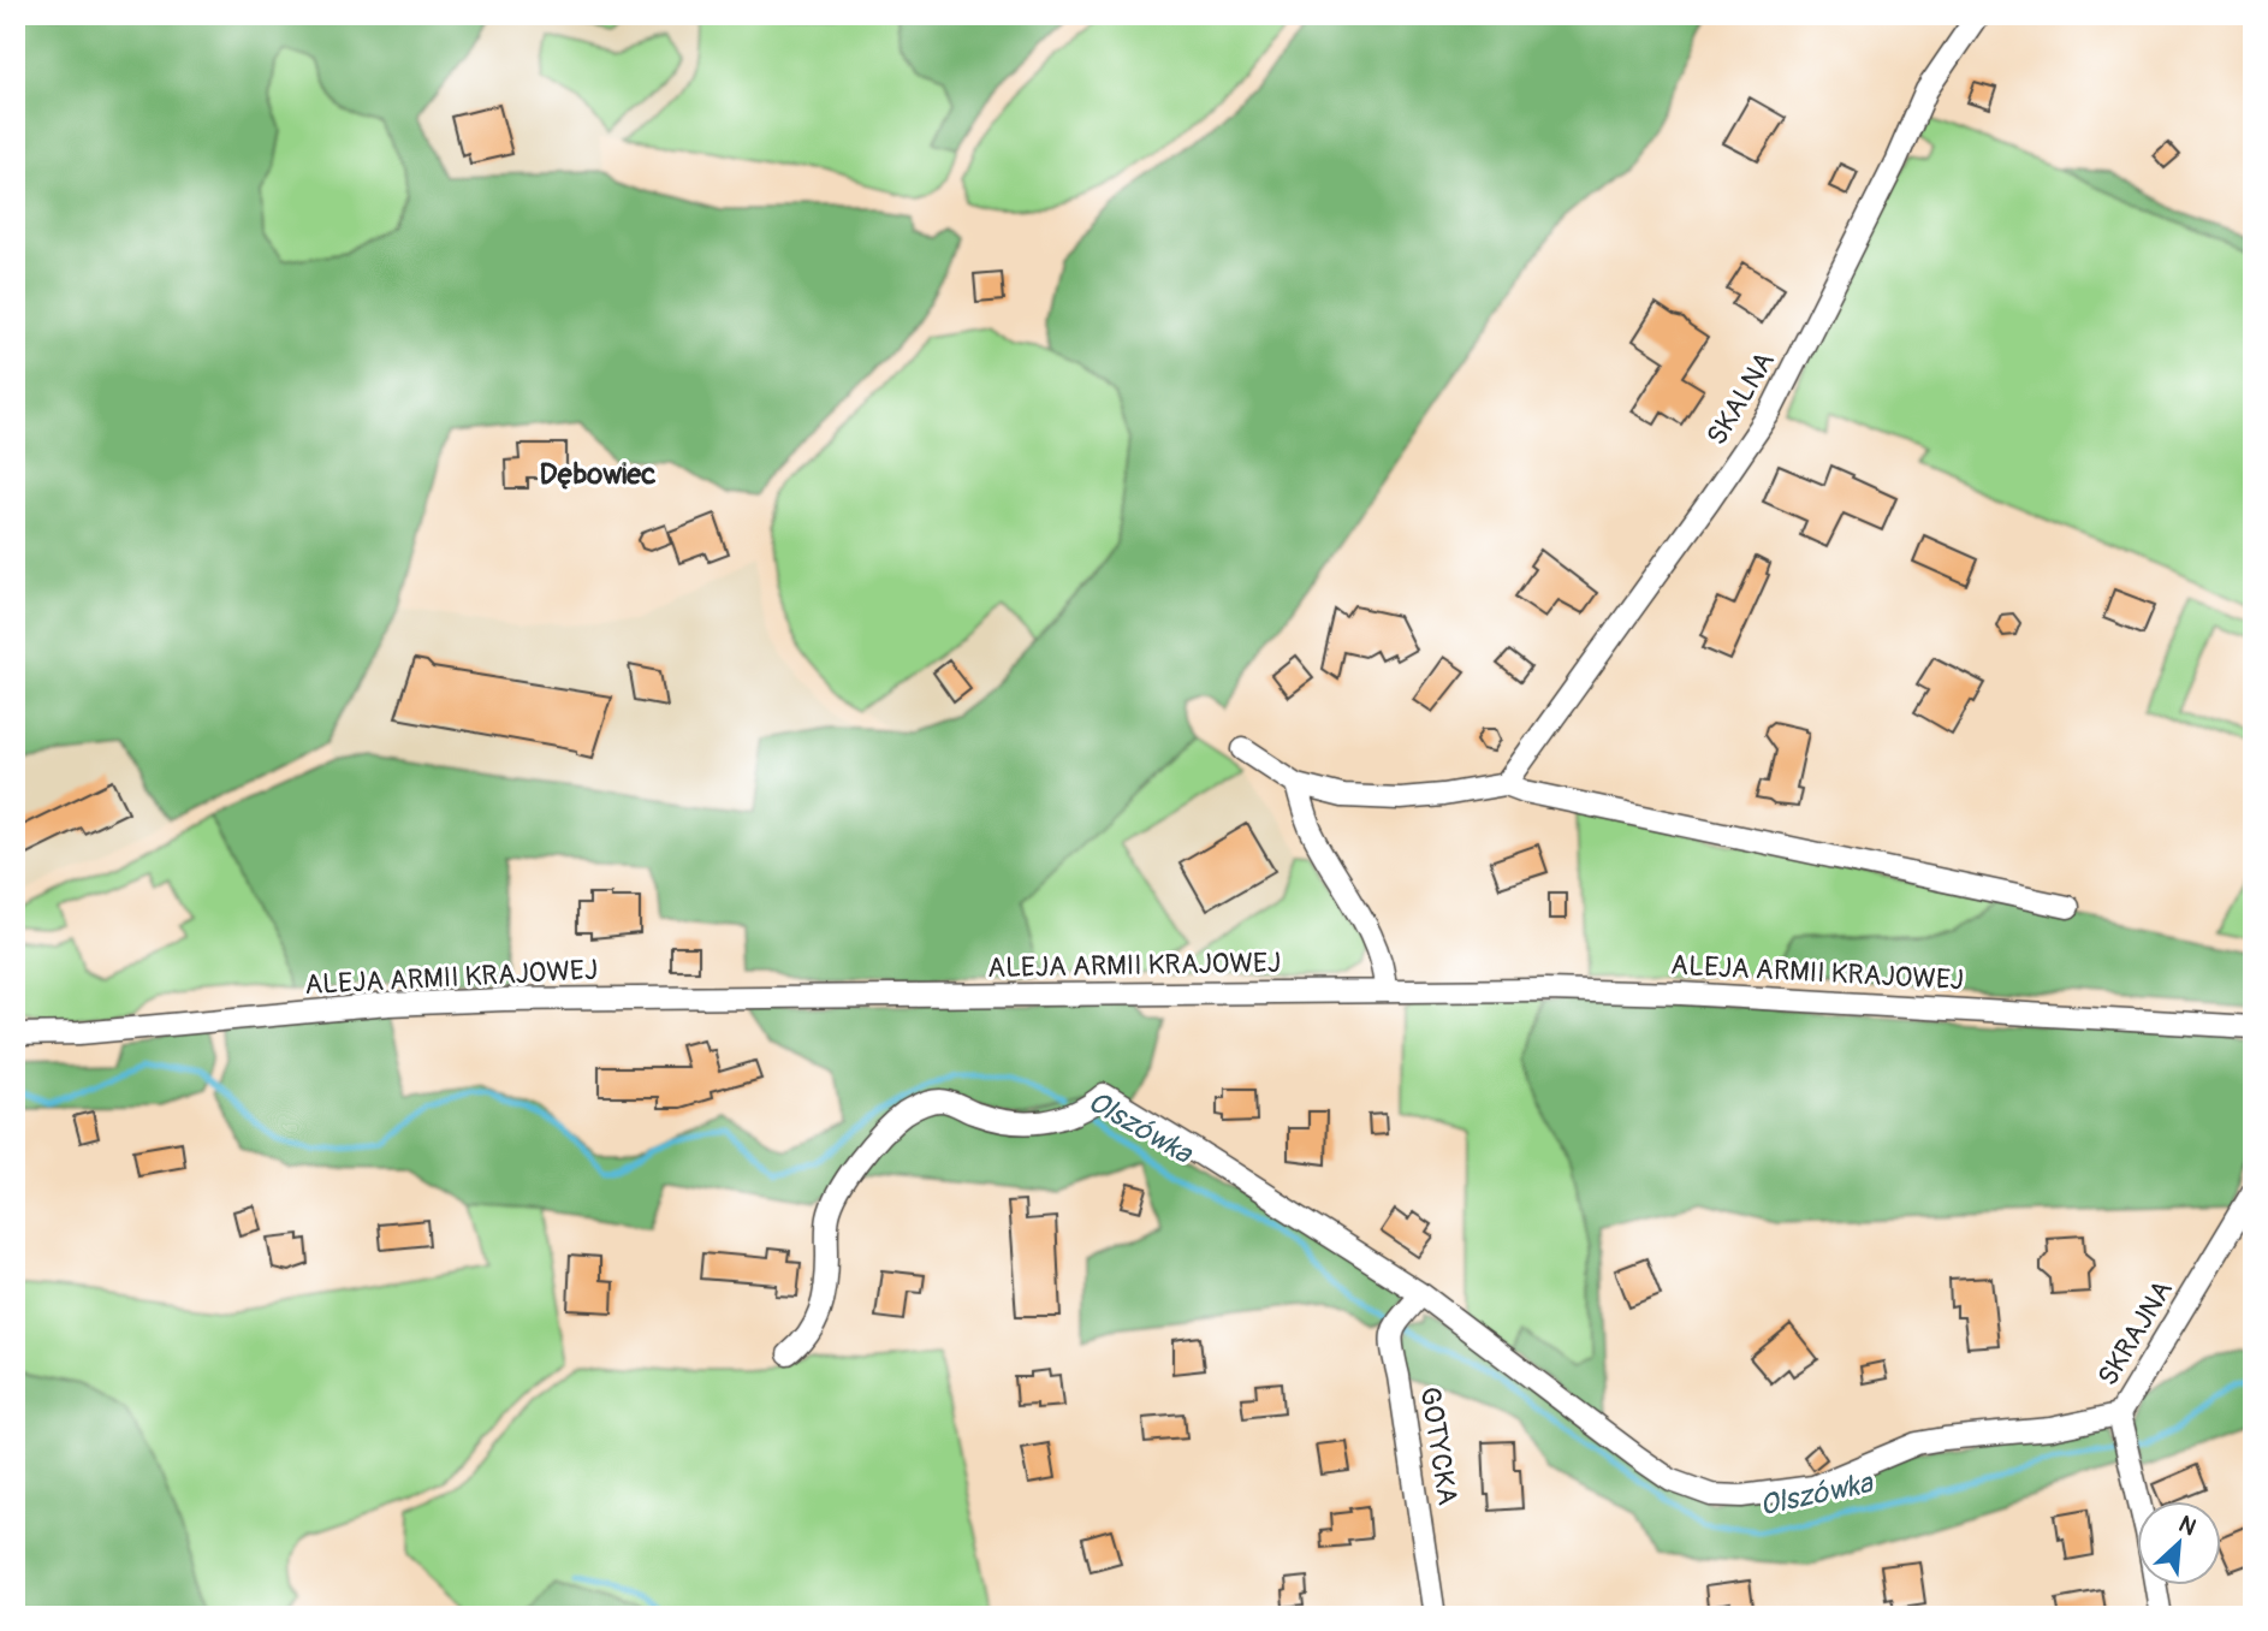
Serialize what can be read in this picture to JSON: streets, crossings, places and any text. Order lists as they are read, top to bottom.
{
  "streets": {
    "street": [
      "SKALNA",
      "ALEJA ARMII KRAJOWEJ",
      "SKRAJNA",
      "GOTYCKA"
    ]
  },
  "districts": ["Dębowiec"],
  "water": ["Olszówka"],
  "north": "top right"
}
